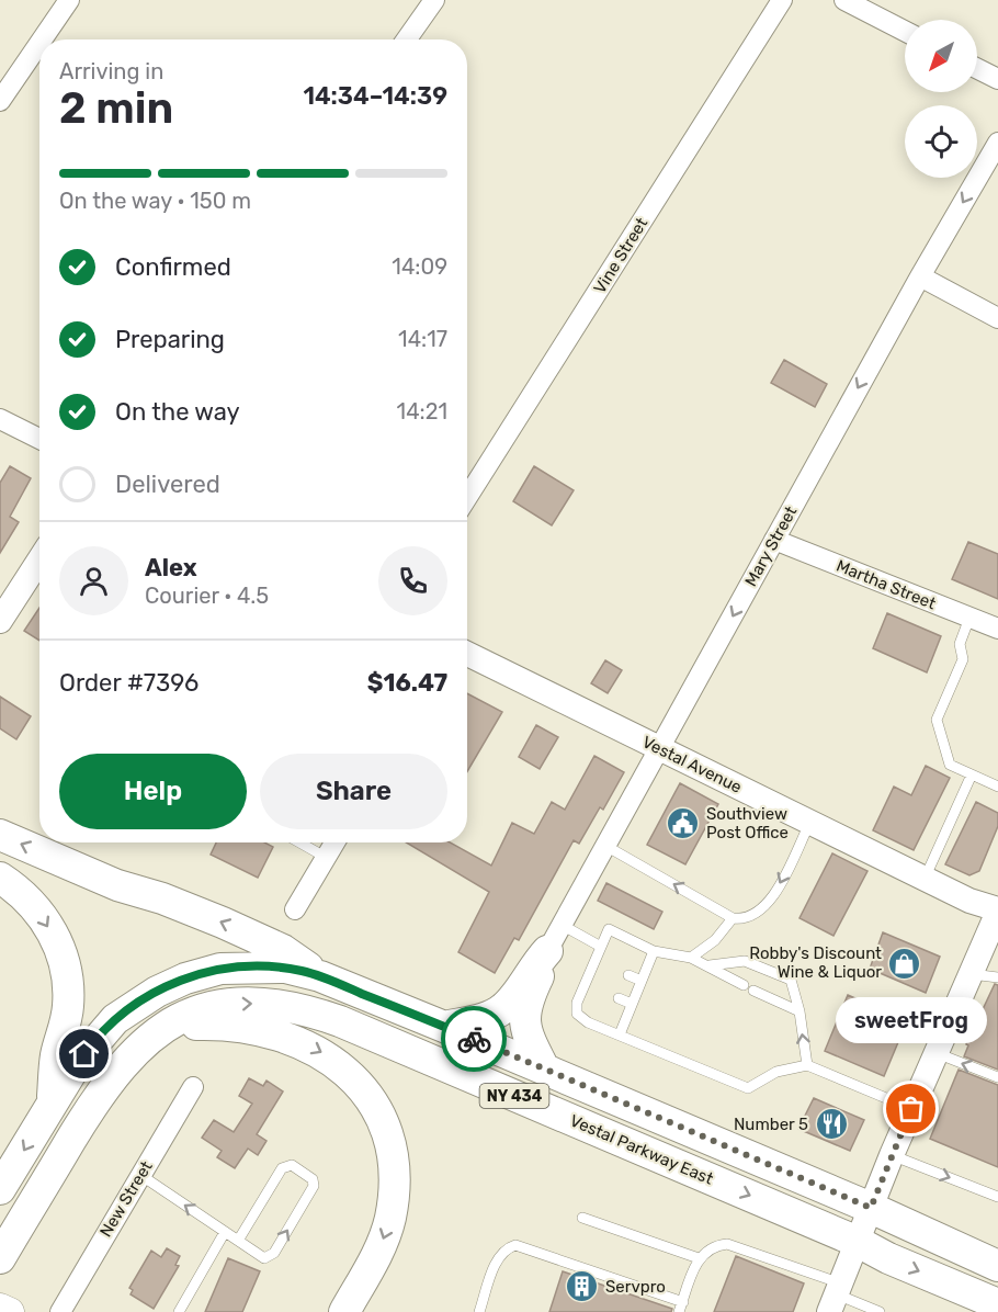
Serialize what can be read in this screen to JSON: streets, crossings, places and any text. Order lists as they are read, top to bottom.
{
  "streets": {
    "main road": ["NY 434", "Vestal Parkway East"],
    "street": [
      "Vine Street",
      "Mary Street",
      "Martha Street",
      "Vestal Avenue",
      "New Street"
    ]
  },
  "crossings": [
    ["Mary Street", "Martha Street"],
    ["Mary Street", "Vestal Avenue"]
  ],
  "one_way": ["Mary Street"],
  "places": {
    "public building": ["Southview Post Office"],
    "shop": ["Robby's Discount Wine & Liquor"],
    "other": ["sweetFrog"],
    "restaurant": ["Number 5"],
    "building": ["Servpro"]
  },
  "north": "bottom left",
  "page": {
    "heading": ["2 min", "Arriving in", "14:34–14:39"],
    "panel": [
      "Alex",
      "Courier · 4.5",
      "Order #7396",
      "$16.47"
    ],
    "bar": "On the way · 150 m",
    "list": [
      ["Confirmed", "14:09"],
      ["Preparing", "14:17"],
      ["On the way", "14:21"],
      "Delivered"
    ],
    "buttons": ["Help", "Share"],
    "bubble": "sweetFrog"
  }
}
